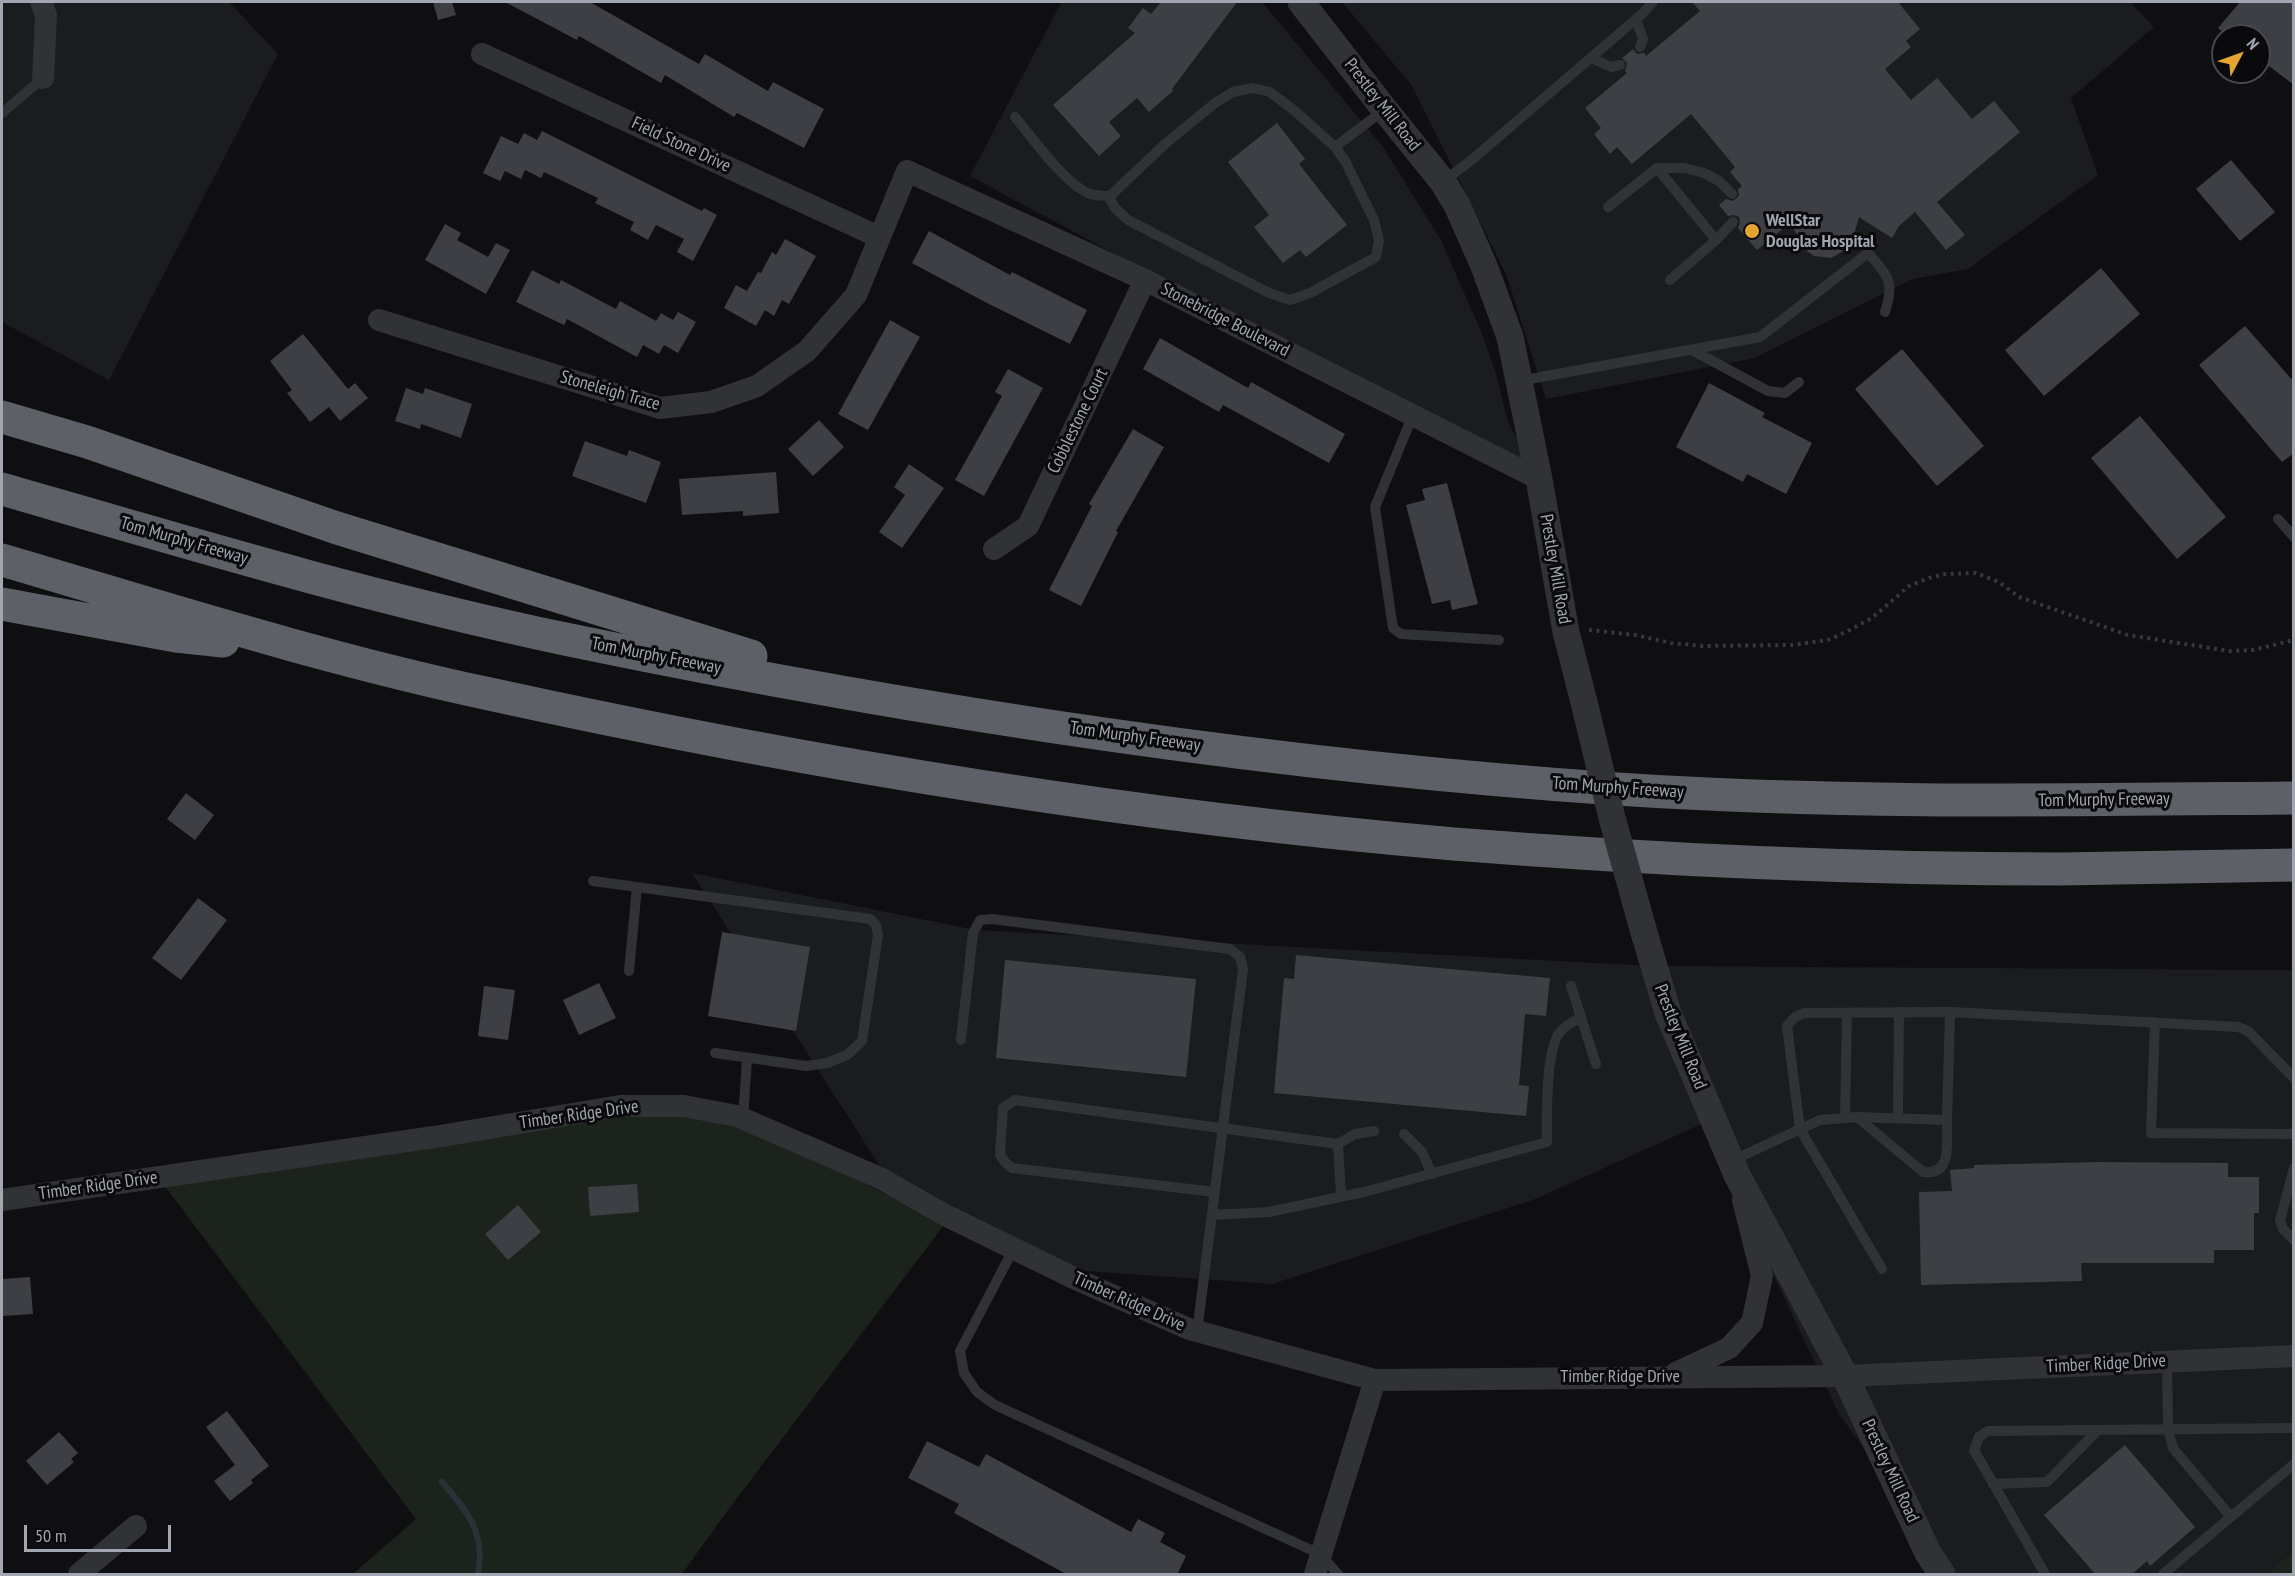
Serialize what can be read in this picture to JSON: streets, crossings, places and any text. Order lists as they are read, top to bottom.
{
  "streets": {
    "highway": ["Tom Murphy Freeway"],
    "street": [
      "Prestley Mill Road",
      "Field Stone Drive",
      "Stonebridge Boulevard",
      "Stoneleigh Trace",
      "Cobblestone Court",
      "Timber Ridge Drive"
    ]
  },
  "crossings": [
    ["Prestley Mill Road", "Stonebridge Boulevard"],
    ["Prestley Mill Road", "Timber Ridge Drive"],
    ["Field Stone Drive", "Stoneleigh Trace"],
    ["Stonebridge Boulevard", "Stoneleigh Trace"],
    ["Stonebridge Boulevard", "Cobblestone Court"]
  ],
  "places": ["WellStar Douglas Hospital"],
  "scale_bar": "50 m",
  "north": "top right"
}
